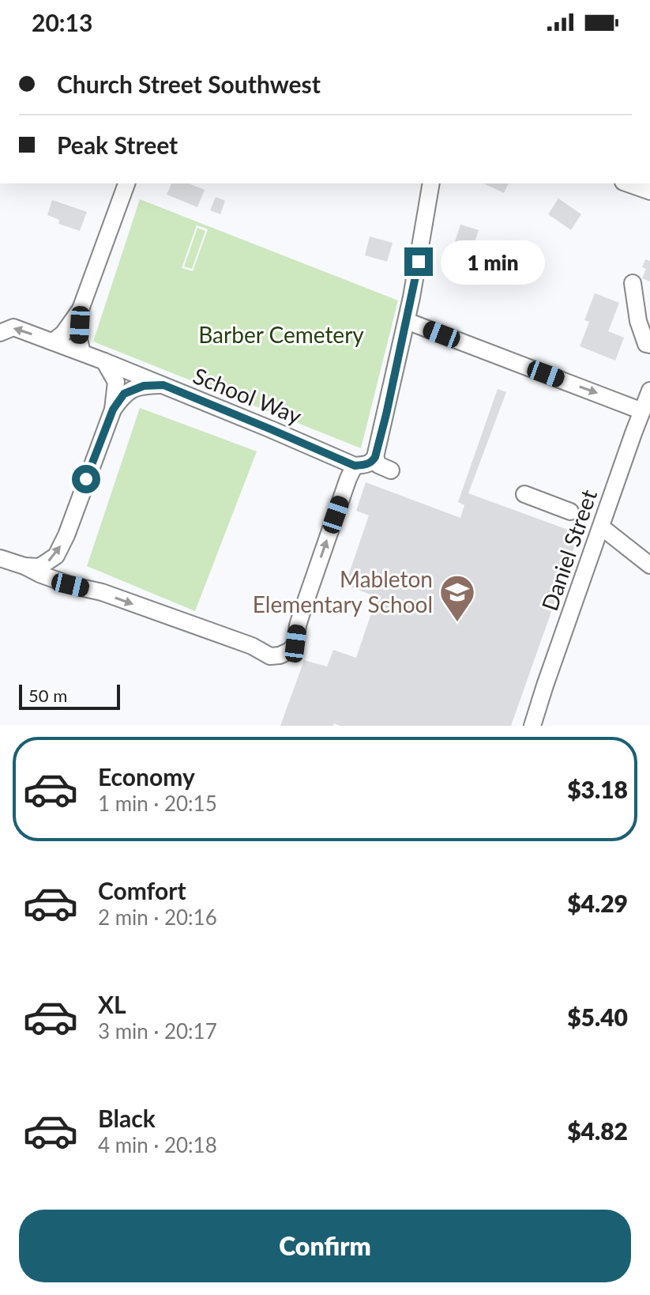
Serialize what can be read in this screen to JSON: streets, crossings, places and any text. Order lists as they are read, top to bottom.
{
  "streets": {
    "street": ["School Way", "Daniel Street"]
  },
  "parks": ["Barber Cemetery"],
  "places": {
    "school or university": ["Mableton Elementary School"]
  },
  "scale_bar": "50 m",
  "page": {
    "status": "20:13",
    "banner": ["Church Street Southwest", "Peak Street"],
    "bubble": "1 min",
    "scale": "50 m",
    "list": [
      {
        "name": "Economy",
        "note": "1 min · 20:15",
        "value": "$3.18"
      },
      {
        "name": "Comfort",
        "note": "2 min · 20:16",
        "value": "$4.29"
      },
      {
        "name": "XL",
        "note": "3 min · 20:17",
        "value": "$5.40"
      },
      {
        "name": "Black",
        "note": "4 min · 20:18",
        "value": "$4.82"
      }
    ],
    "buttons": "Confirm"
  }
}
